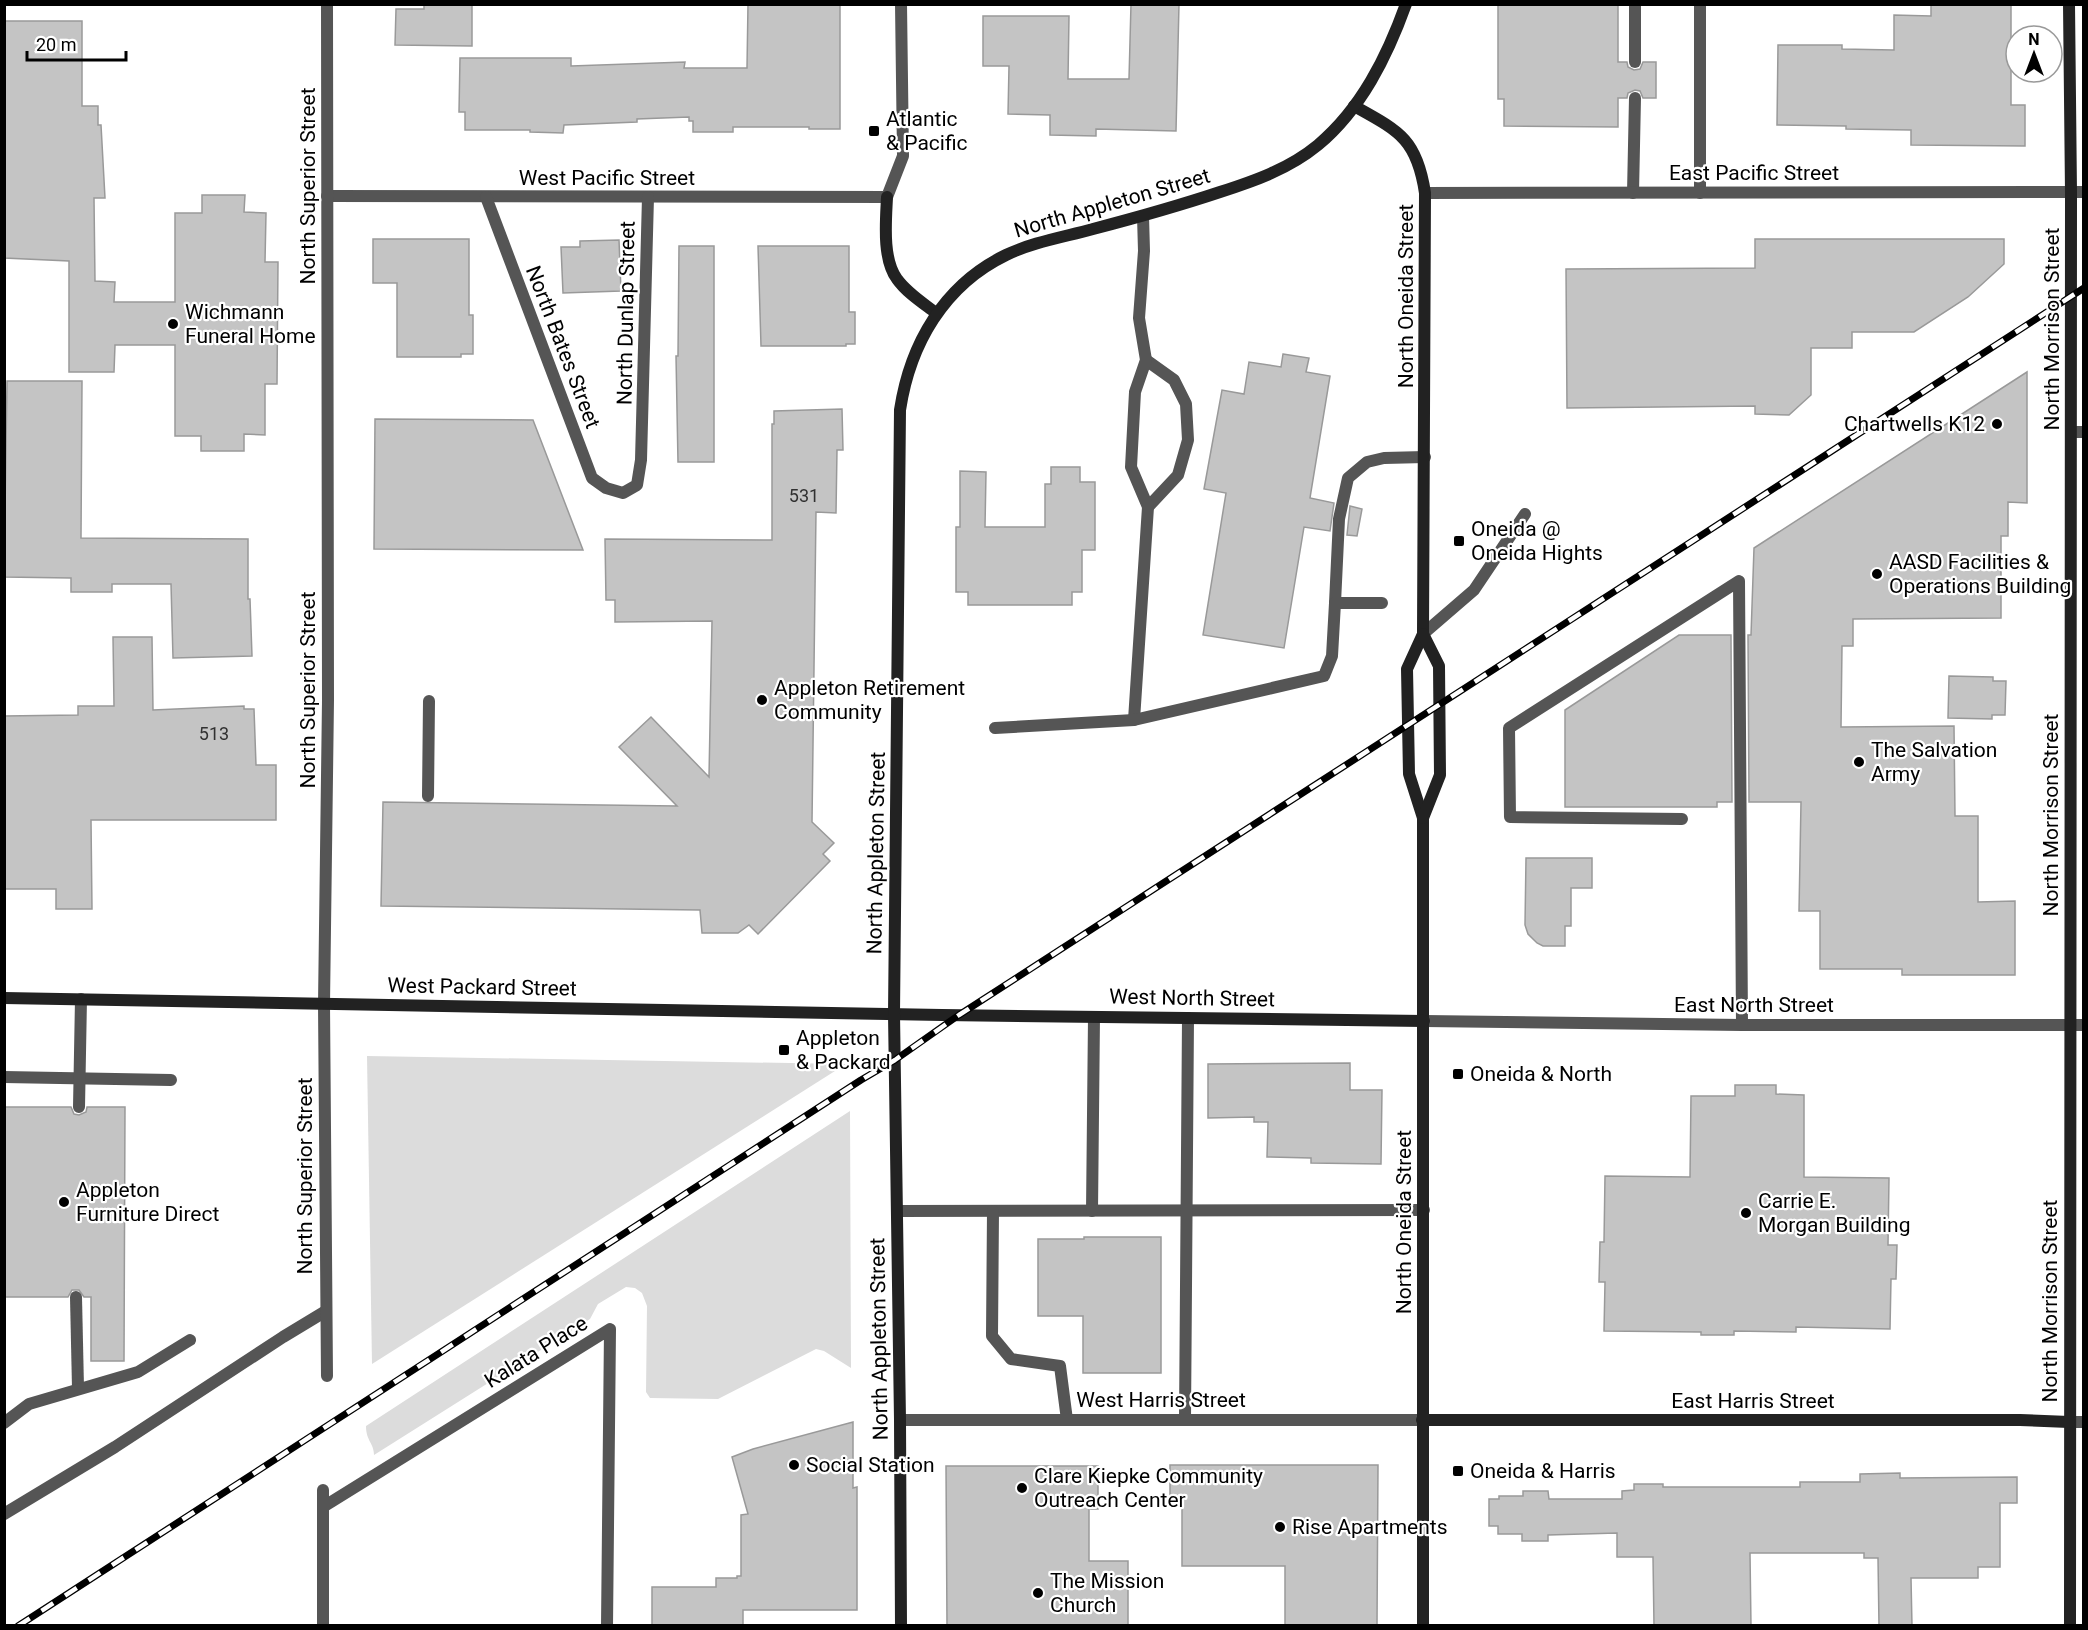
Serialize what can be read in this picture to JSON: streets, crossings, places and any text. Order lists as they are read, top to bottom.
{
  "streets": {
    "main road": [
      "North Appleton Street",
      "North Oneida Street",
      "North Morrison Street",
      "West Packard Street",
      "West North Street",
      "East Harris Street"
    ],
    "street": [
      "East Pacific Street",
      "West Pacific Street",
      "North Superior Street",
      "North Dunlap Street",
      "North Bates Street",
      "East North Street",
      "Kalata Place",
      "West Harris Street"
    ]
  },
  "crossings": [
    ["East Pacific Street", "North Oneida Street"],
    ["East Pacific Street", "North Morrison Street"],
    ["West Pacific Street", "North Superior Street"],
    ["West Pacific Street", "North Dunlap Street"],
    ["West Pacific Street", "North Bates Street"],
    ["North Superior Street", "West Packard Street"],
    ["North Appleton Street", "North Oneida Street"],
    ["North Appleton Street", "West Packard Street"],
    ["North Appleton Street", "West Harris Street"],
    ["North Oneida Street", "West North Street"],
    ["North Oneida Street", "East North Street"],
    ["North Oneida Street", "West Harris Street"],
    ["North Oneida Street", "East Harris Street"],
    ["North Dunlap Street", "North Bates Street"],
    ["North Morrison Street", "East North Street"],
    ["North Morrison Street", "East Harris Street"],
    ["West Packard Street", "West North Street"],
    ["West North Street", "East North Street"],
    ["West Harris Street", "East Harris Street"]
  ],
  "places": {
    "transit": [
      "Atlantic & Pacific",
      "Oneida @ Oneida Hights",
      "Appleton & Packard",
      "Oneida & North",
      "Oneida & Harris"
    ],
    "other": [
      "Wichmann Funeral Home",
      "Chartwells K12",
      "AASD Facilities & Operations Building",
      "Appleton Retirement Community",
      "The Salvation Army",
      "Appleton Furniture Direct",
      "Carrie E. Morgan Building",
      "Social Station",
      "Clare Kiepke Community Outreach Center",
      "Rise Apartments",
      "The Mission Church"
    ]
  },
  "house_numbers": ["531", "513"],
  "scale_bar": "20 m",
  "north": "top"
}
